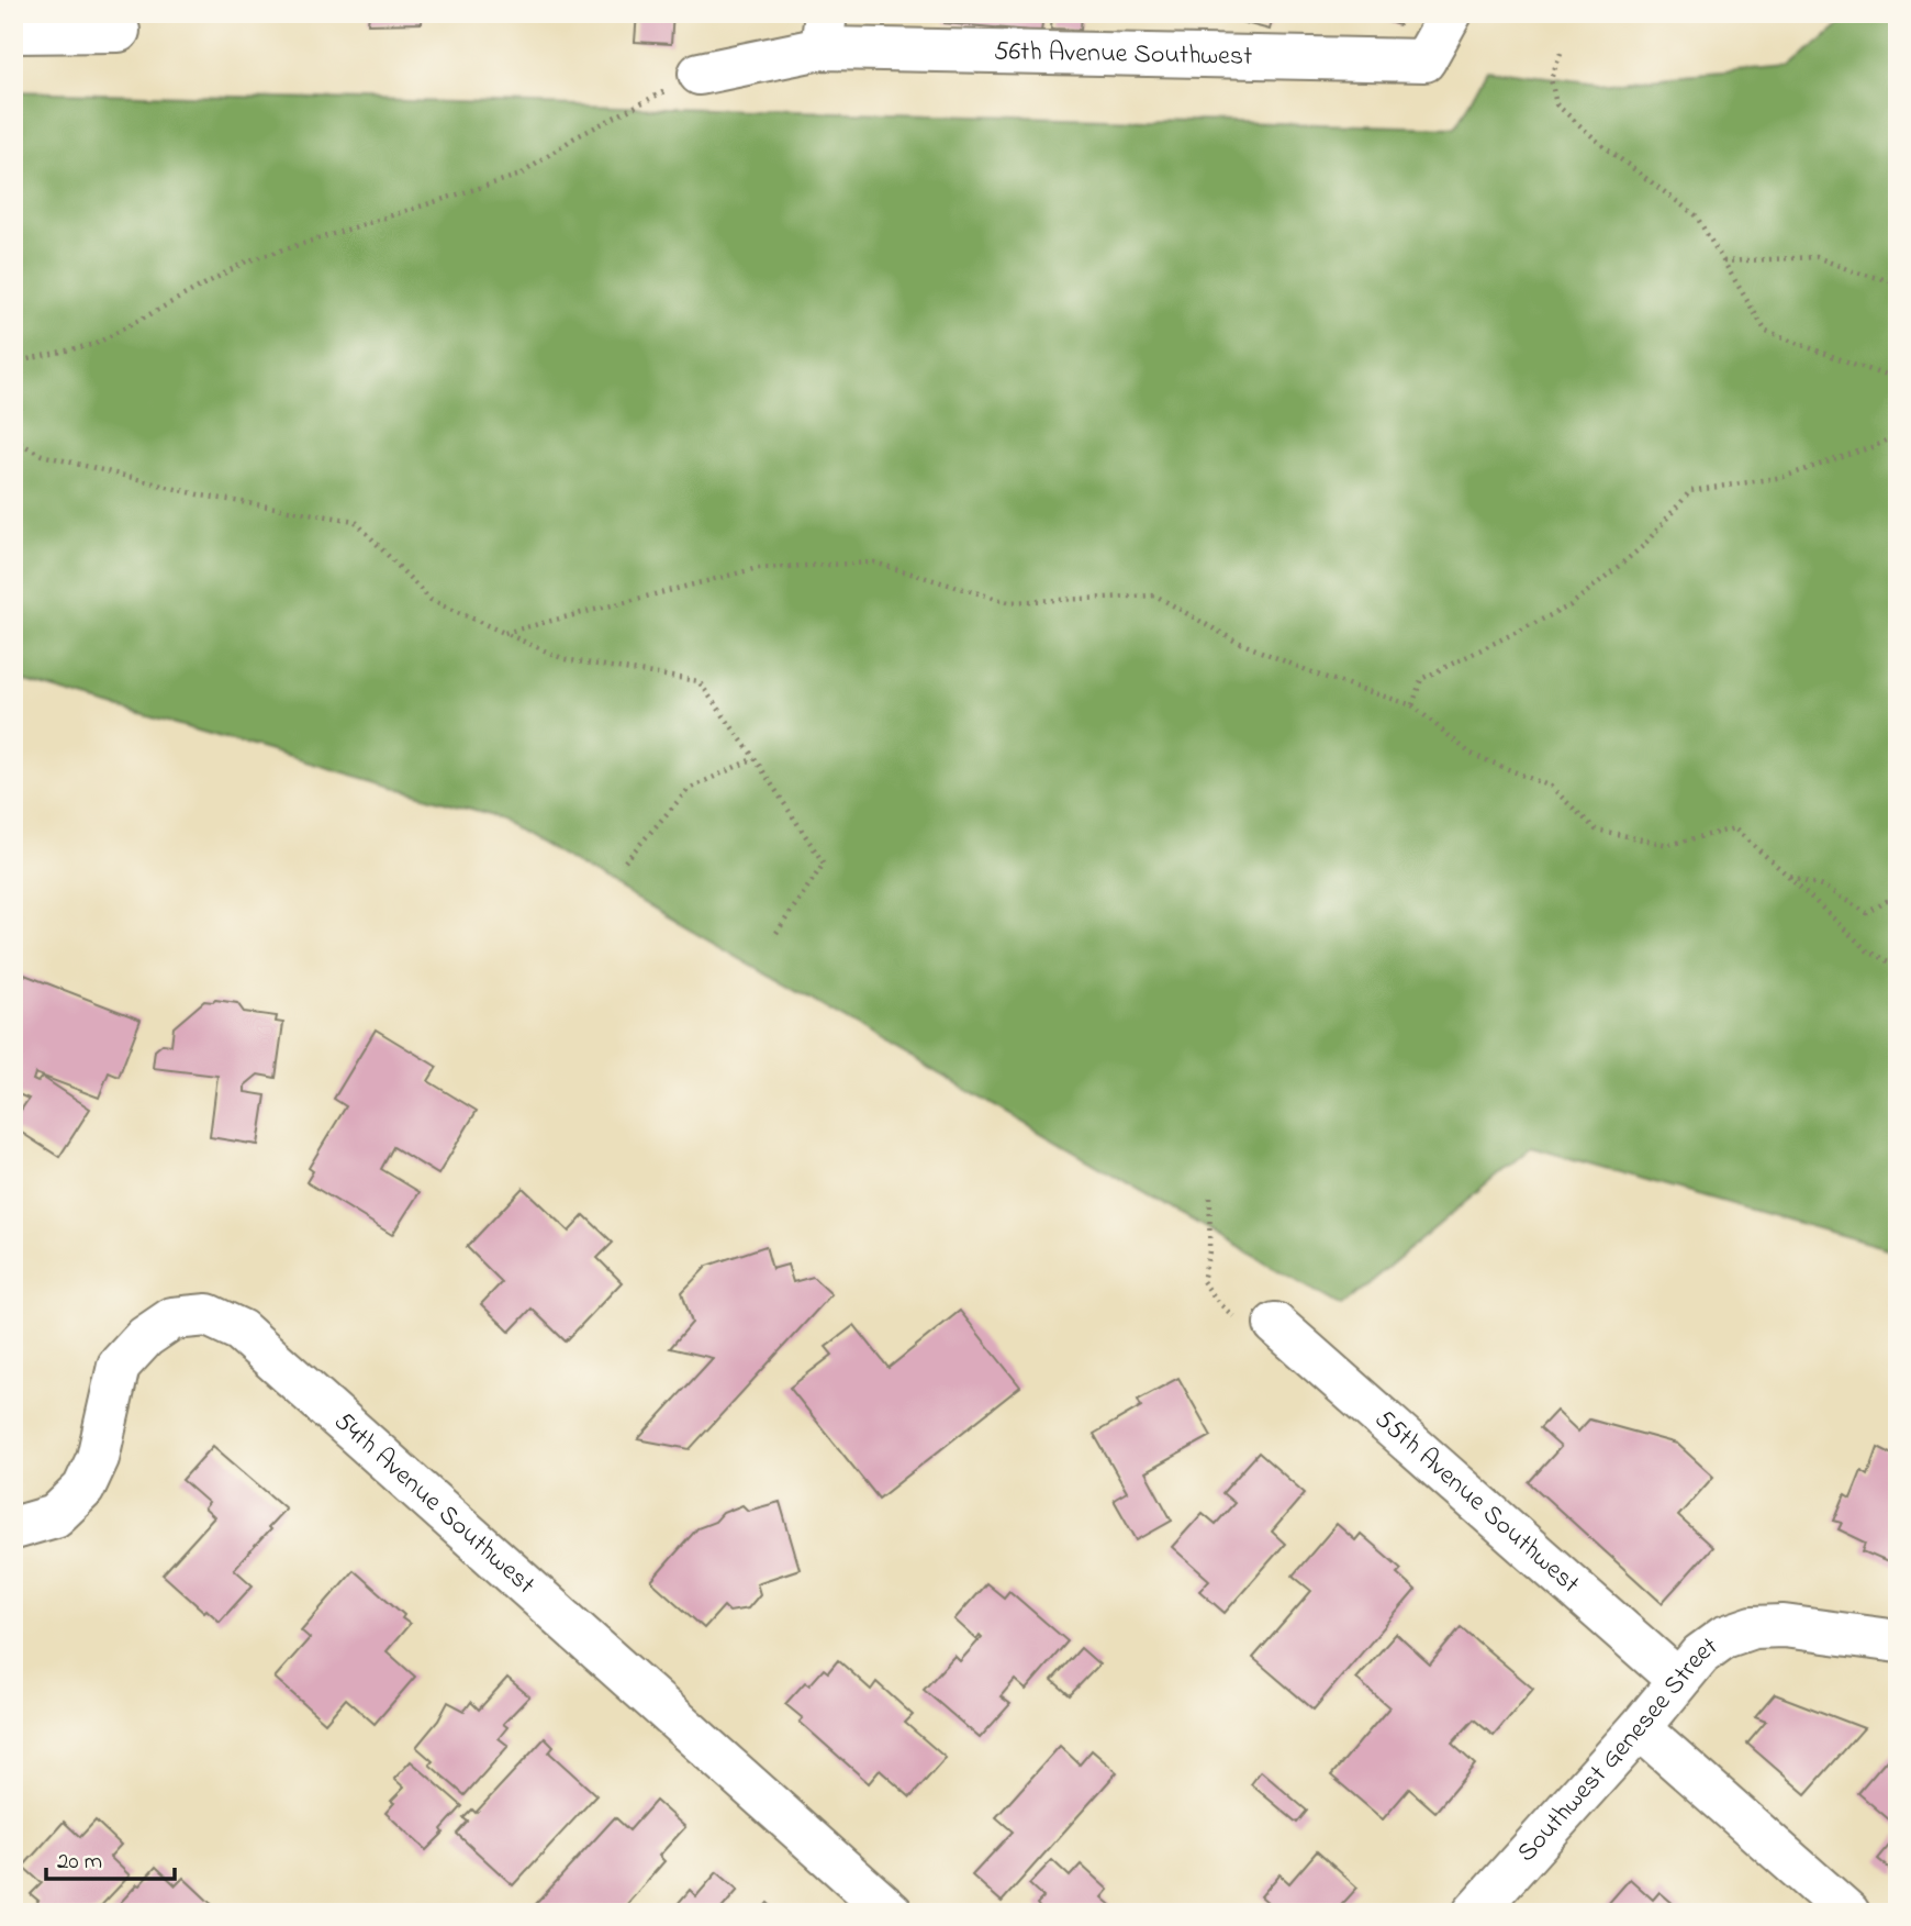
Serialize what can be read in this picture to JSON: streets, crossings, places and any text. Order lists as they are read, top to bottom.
{
  "streets": {
    "street": [
      "56th Avenue Southwest",
      "55th Avenue Southwest",
      "54th Avenue Southwest",
      "Southwest Genesee Street"
    ]
  },
  "crossings": [
    ["55th Avenue Southwest", "Southwest Genesee Street"]
  ],
  "scale_bar": "20 m"
}
